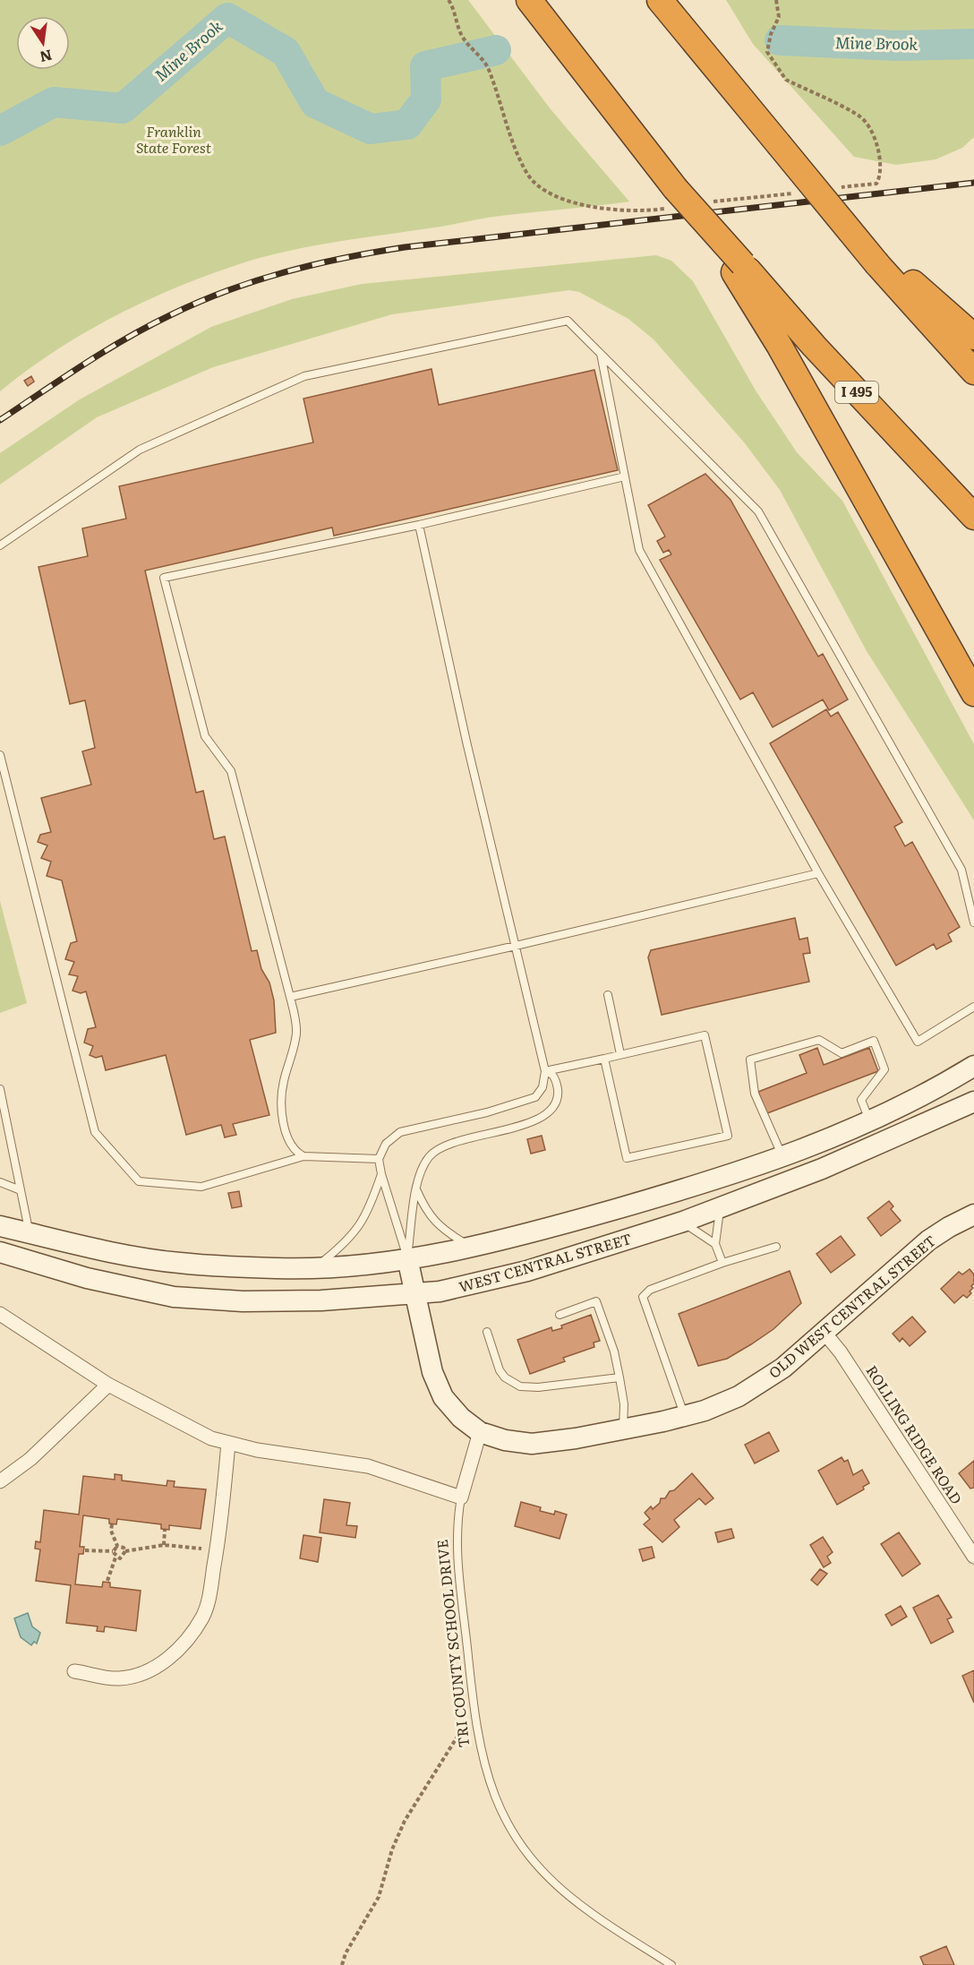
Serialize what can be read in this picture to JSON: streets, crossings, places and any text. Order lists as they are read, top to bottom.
{
  "streets": {
    "highway": ["I 495"],
    "main road": ["WEST CENTRAL STREET", "OLD WEST CENTRAL STREET"],
    "street": ["ROLLING RIDGE ROAD", "TRI COUNTY SCHOOL DRIVE"]
  },
  "crossings": [
    ["WEST CENTRAL STREET", "OLD WEST CENTRAL STREET"],
    ["OLD WEST CENTRAL STREET", "ROLLING RIDGE ROAD"],
    ["OLD WEST CENTRAL STREET", "TRI COUNTY SCHOOL DRIVE"]
  ],
  "water": ["Mine Brook"],
  "parks": ["Franklin State Forest"],
  "north": "bottom"
}
